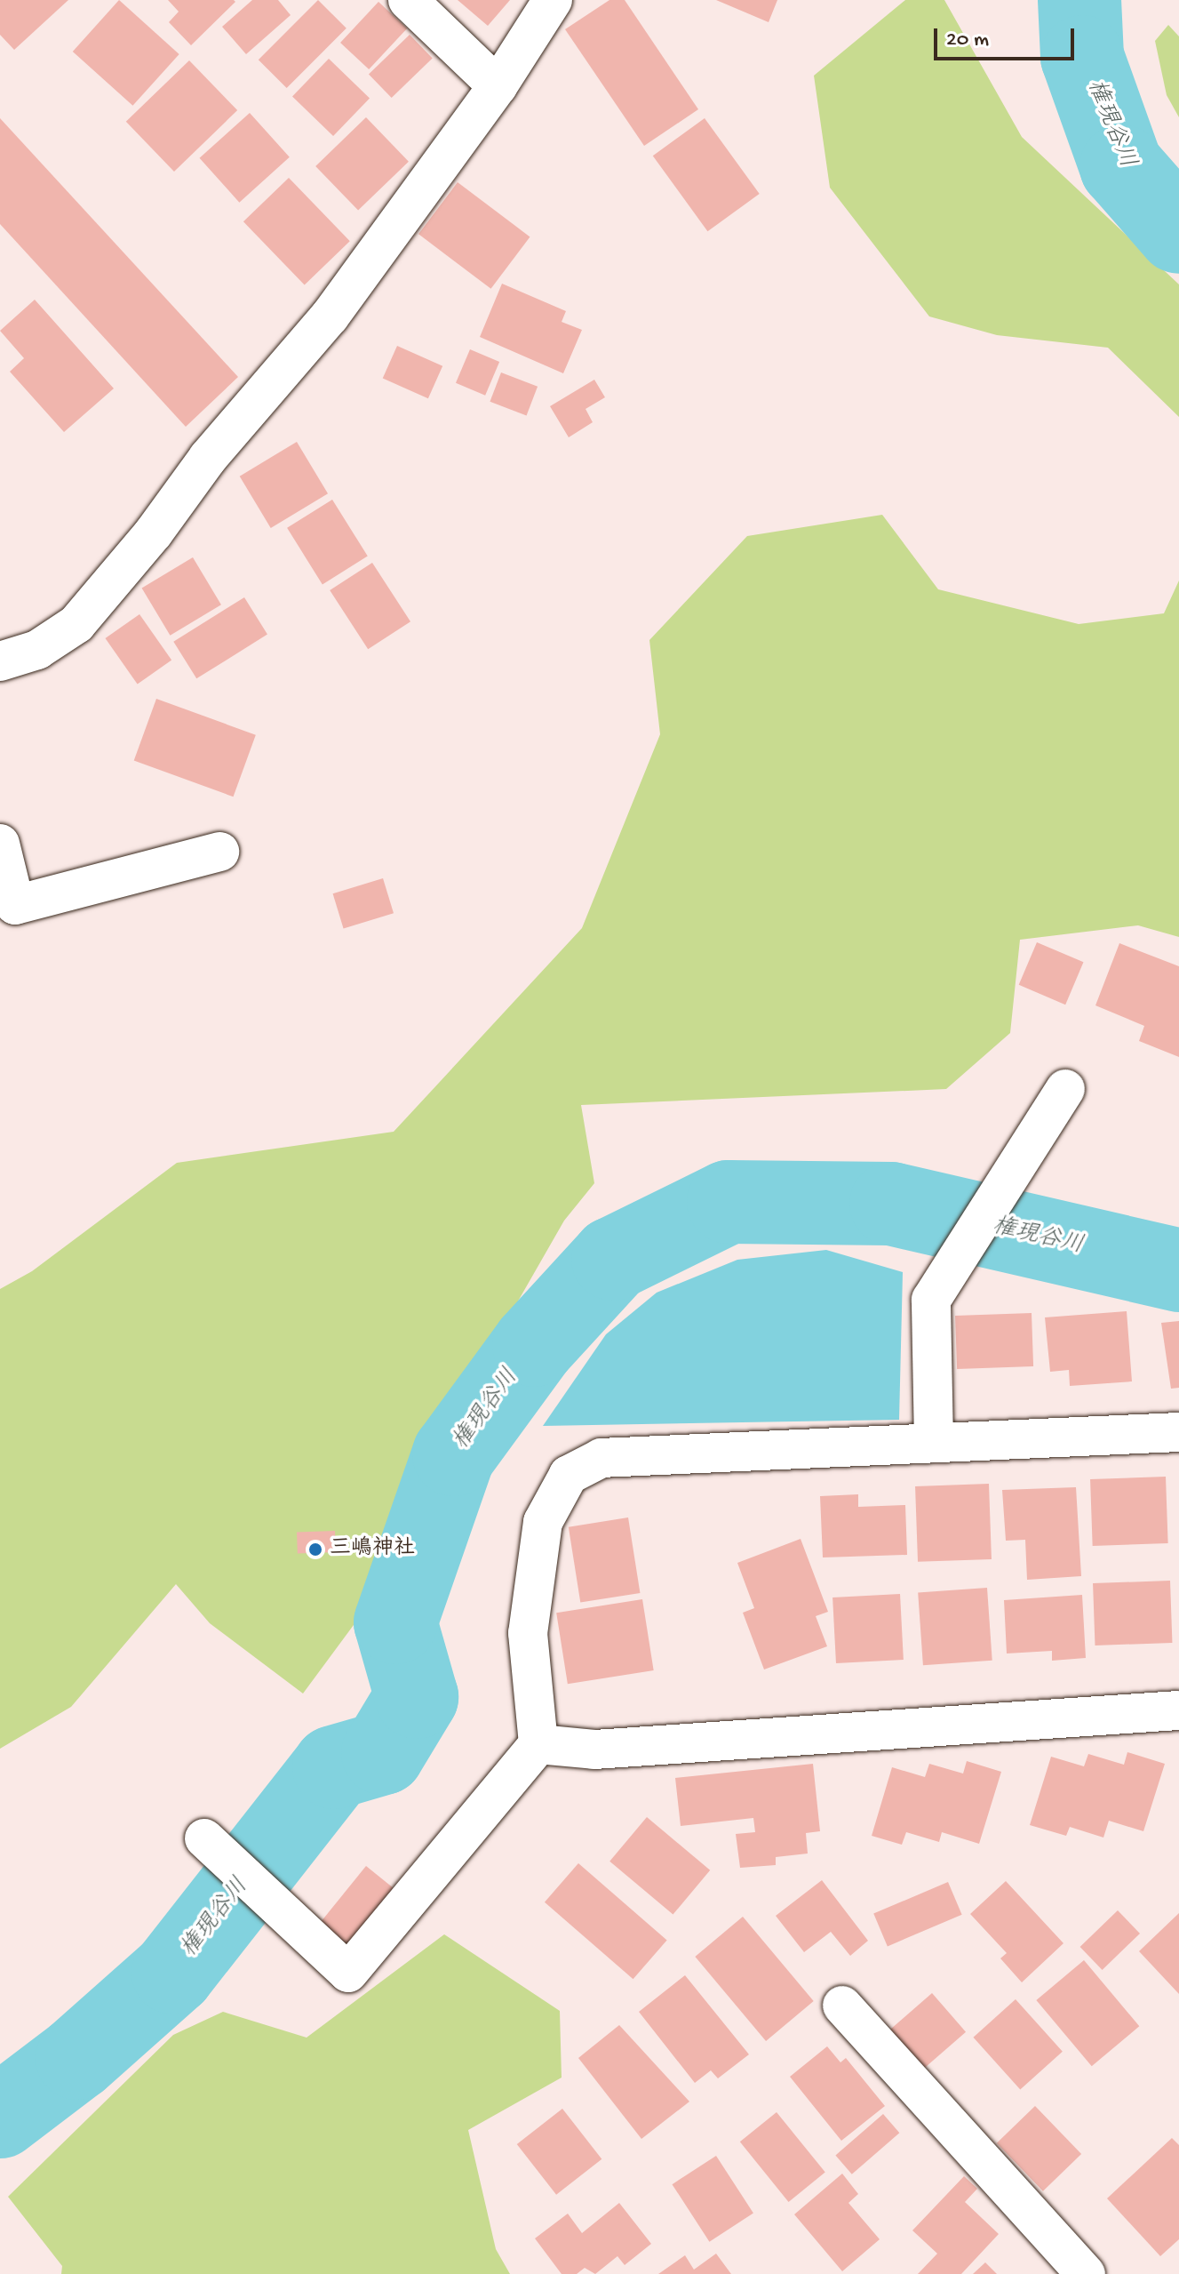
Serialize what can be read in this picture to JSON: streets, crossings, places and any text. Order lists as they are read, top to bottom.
{
  "water": ["権現谷川"],
  "places": ["三嶋神社"],
  "scale_bar": "20 m"
}
